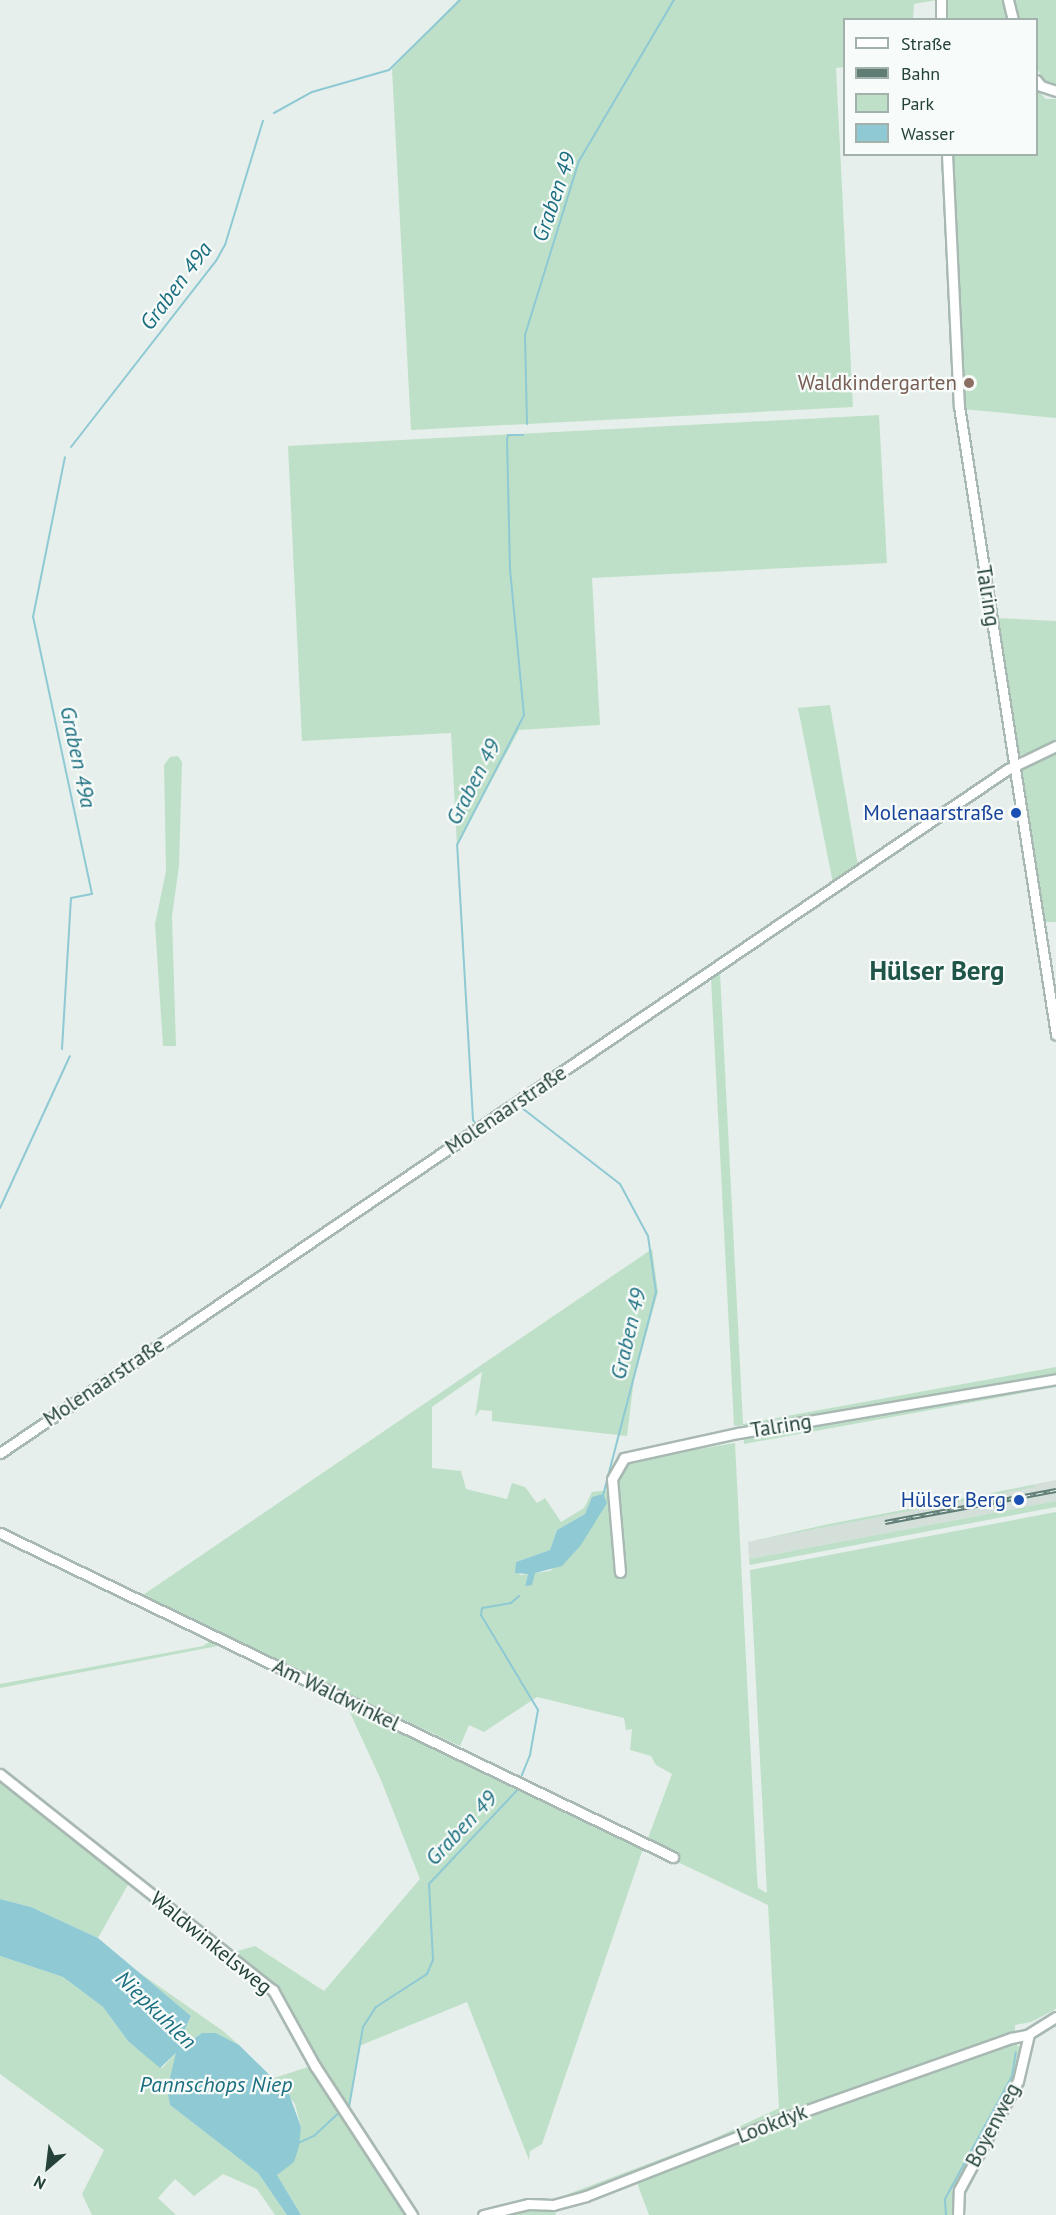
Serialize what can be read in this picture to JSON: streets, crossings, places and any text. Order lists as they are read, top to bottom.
{
  "streets": {
    "street": [
      "Talring",
      "Molenaarstraße",
      "Am Waldwinkel",
      "Waldwinkelsweg",
      "Lookdyk",
      "Boyenweg"
    ]
  },
  "crossings": [
    ["Talring", "Molenaarstraße"],
    ["Lookdyk", "Boyenweg"]
  ],
  "districts": ["Hülser Berg"],
  "water": [
    "Graben 49",
    "Graben 49a",
    "Niepkuhlen",
    "Pannschops Niep"
  ],
  "places": ["Waldkindergarten", "Molenaarstraße", "Hülser Berg"],
  "legend": [
    "Straße",
    "Bahn",
    "Park",
    "Wasser"
  ],
  "north": "bottom left"
}
